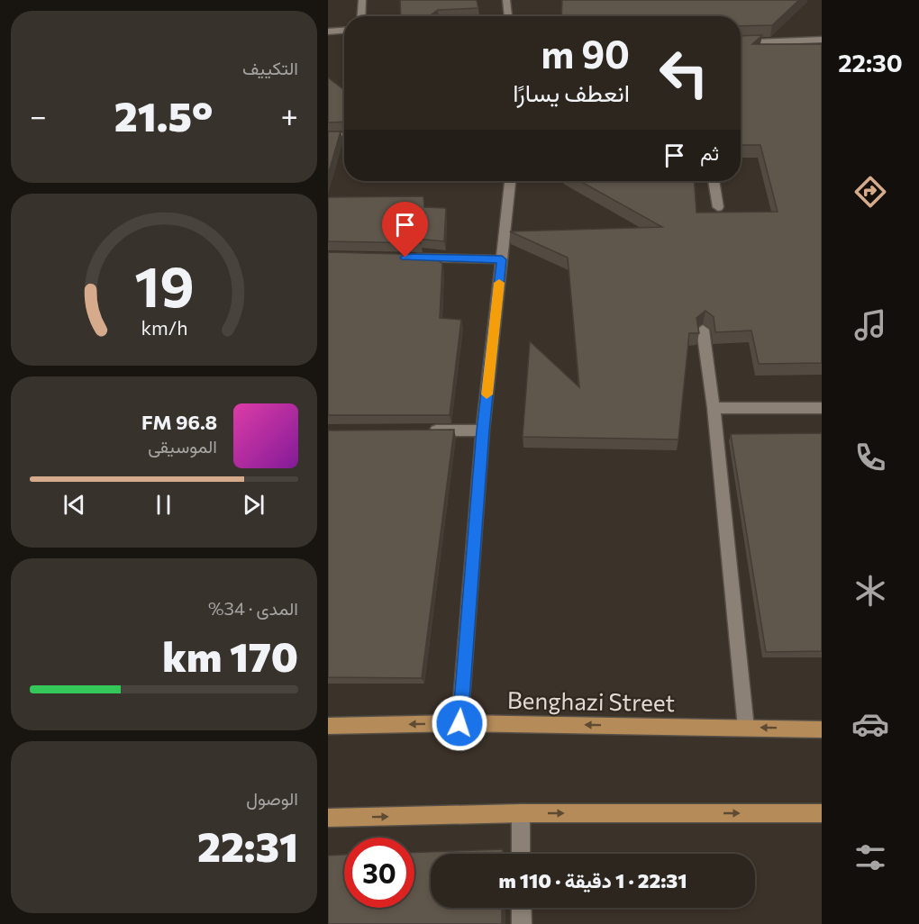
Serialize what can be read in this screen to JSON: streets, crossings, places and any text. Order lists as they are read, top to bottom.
{
  "streets": {
    "main road": ["Benghazi Street"]
  },
  "page": {
    "tabs": "22:30",
    "tile": [
      "التكييف",
      ["المدى · 34%", "170 km"],
      ["الوصول", "22:31"]
    ],
    "turn": ["90 m", "انعطف يسارًا"],
    "heat": ["−", "21.5°", "+"],
    "then": "ثم",
    "song": ["96.8 FM", "الموسيقى"],
    "limit": "30",
    "trip": "22:31 · 1 دقيقة · 110 m",
    "gauge": ["19", "km/h"]
  }
}
